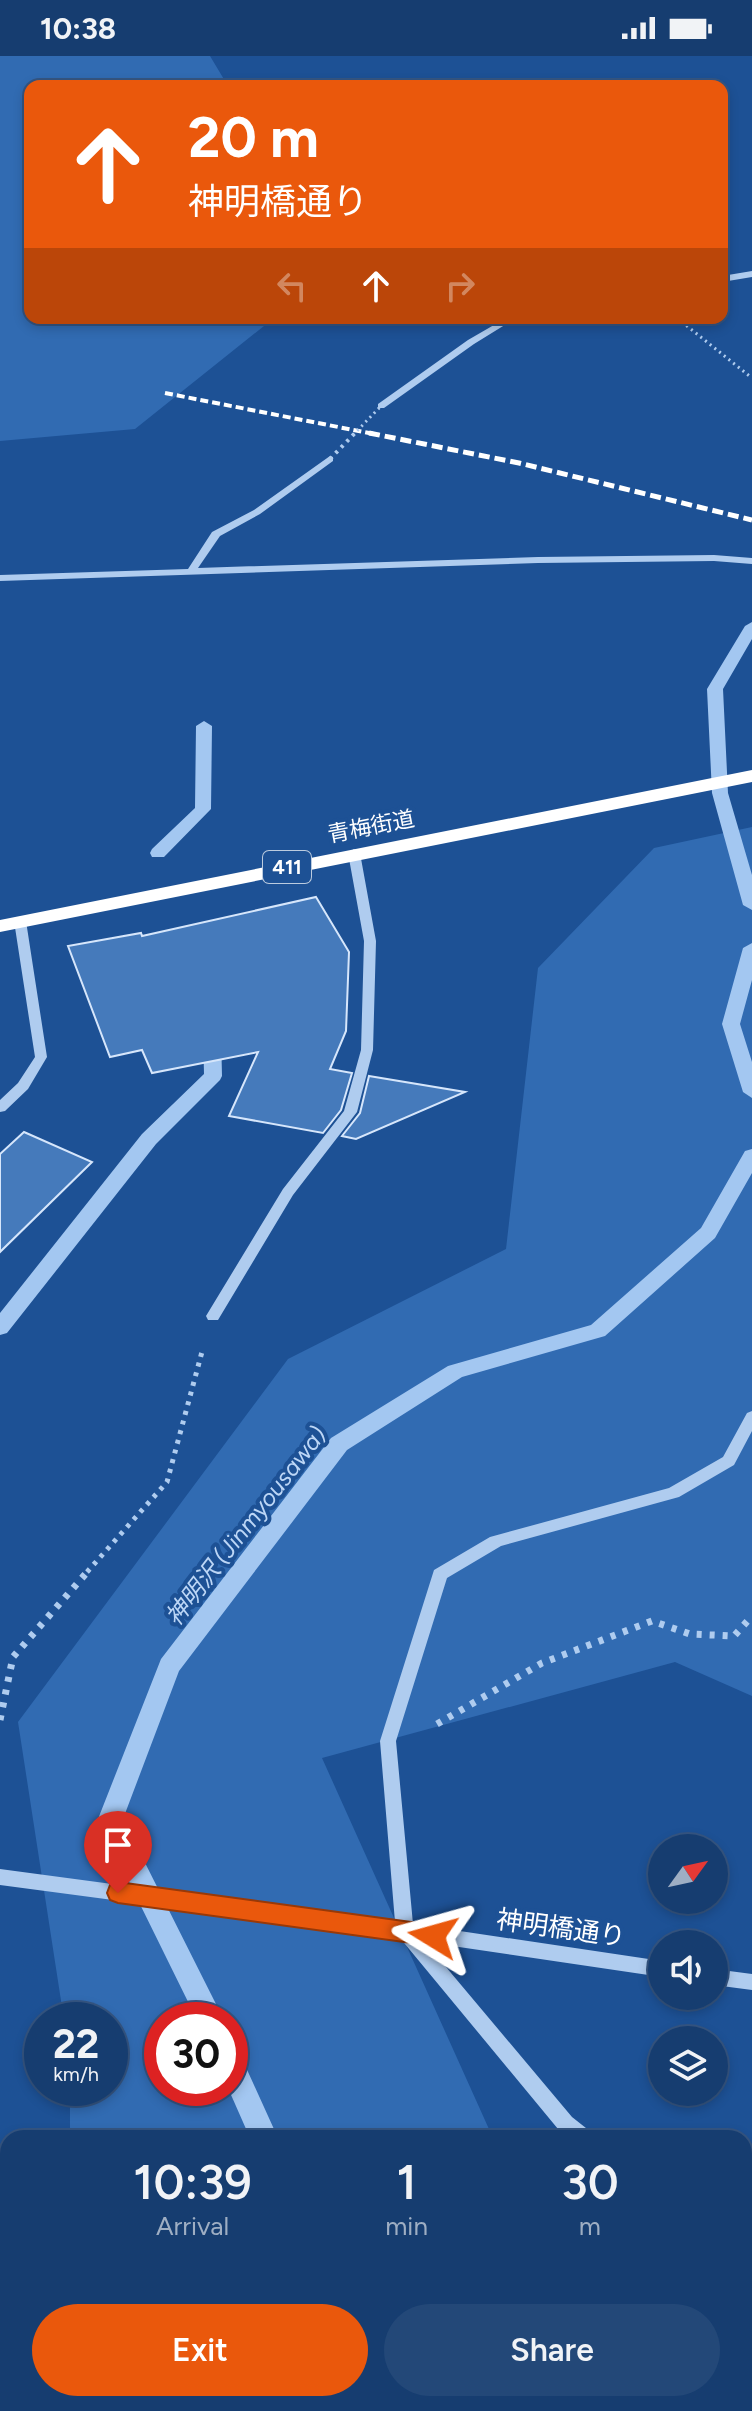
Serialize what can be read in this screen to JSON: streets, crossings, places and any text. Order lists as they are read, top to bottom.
{
  "streets": {
    "highway": ["青梅街道", "411"],
    "street": ["神明橋通り"]
  },
  "water": ["神明沢 (Jinmyousawa)"],
  "north": "top right",
  "page": {
    "status": "10:38",
    "turn": ["20 m", "神明橋通り"],
    "speed": "22 km/h",
    "limit": "30",
    "eta": [
      "10:39",
      "Arrival",
      "1",
      "min",
      "30",
      "m"
    ],
    "buttons": ["Exit", "Share"]
  }
}
